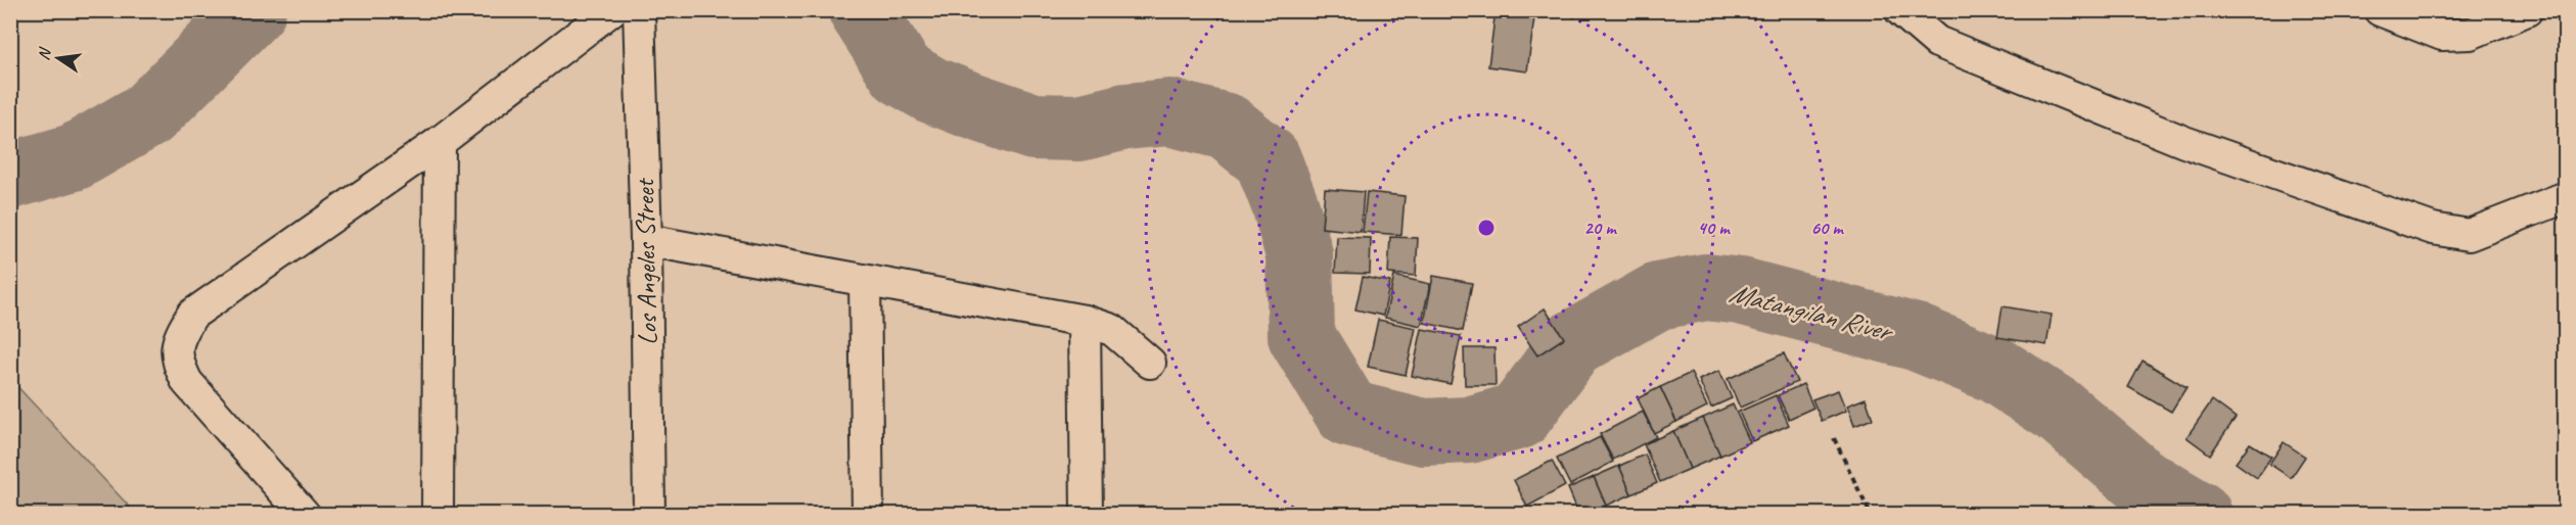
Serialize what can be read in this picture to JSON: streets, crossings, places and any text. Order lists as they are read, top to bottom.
{
  "streets": {
    "street": ["Los Angeles Street"]
  },
  "water": ["Matangilan River"],
  "north": "left",
  "rings": ["20 m", "40 m", "60 m"]
}
